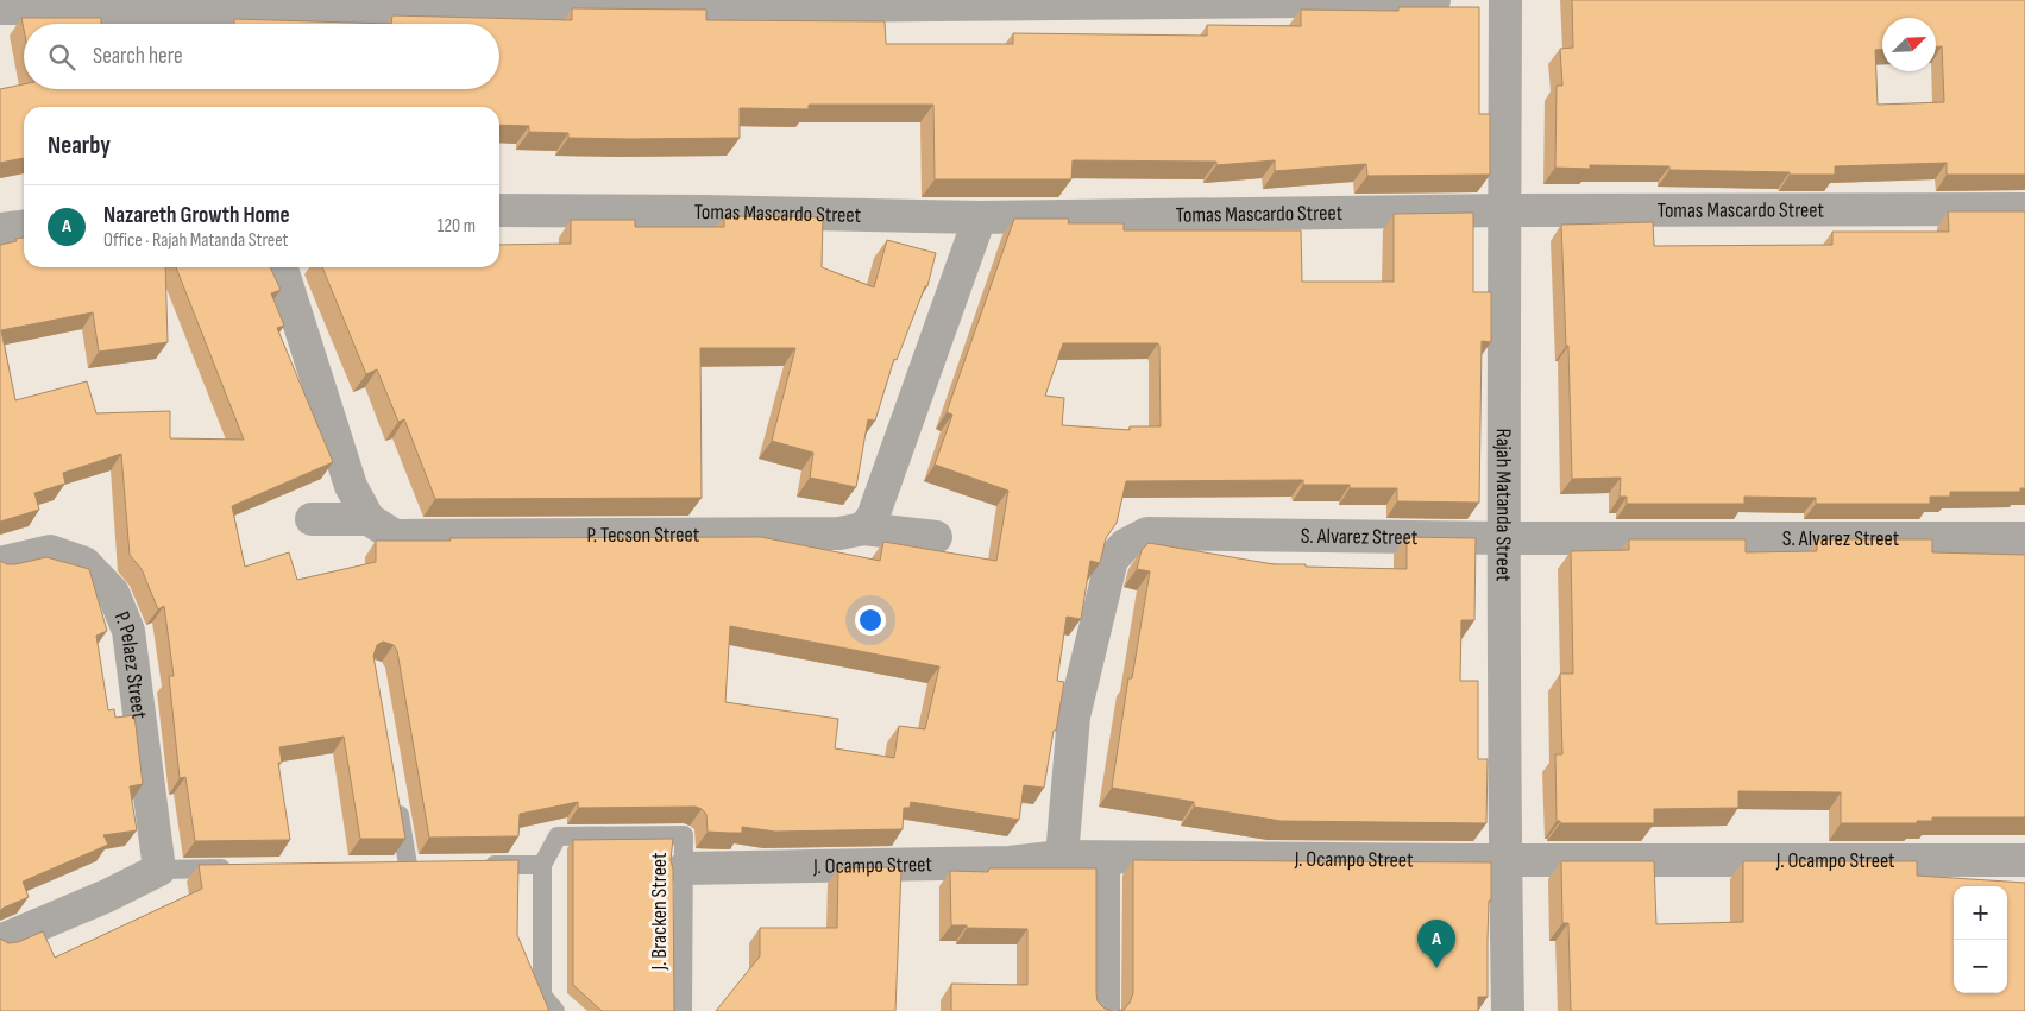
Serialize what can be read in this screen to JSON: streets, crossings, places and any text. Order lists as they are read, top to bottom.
{
  "streets": {
    "street": [
      "Tomas Mascardo Street",
      "Rajah Matanda Street",
      "P. Tecson Street",
      "S. Alvarez Street",
      "P. Pelaez Street",
      "J. Ocampo Street"
    ],
    "lane": ["J. Bracken Street"]
  },
  "crossings": [
    ["Tomas Mascardo Street", "Rajah Matanda Street"],
    ["Rajah Matanda Street", "S. Alvarez Street"],
    ["Rajah Matanda Street", "J. Ocampo Street"],
    ["S. Alvarez Street", "J. Ocampo Street"],
    ["J. Ocampo Street", "J. Bracken Street"]
  ],
  "north": "top right",
  "page": {
    "search": "Search here",
    "heading": "Nearby",
    "list": [
      {
        "mark": "A",
        "name": "Nazareth Growth Home",
        "note": "Office · Rajah Matanda Street",
        "value": "120 m"
      }
    ],
    "map_buttons": ["+", "−"],
    "pins": "A"
  }
}
